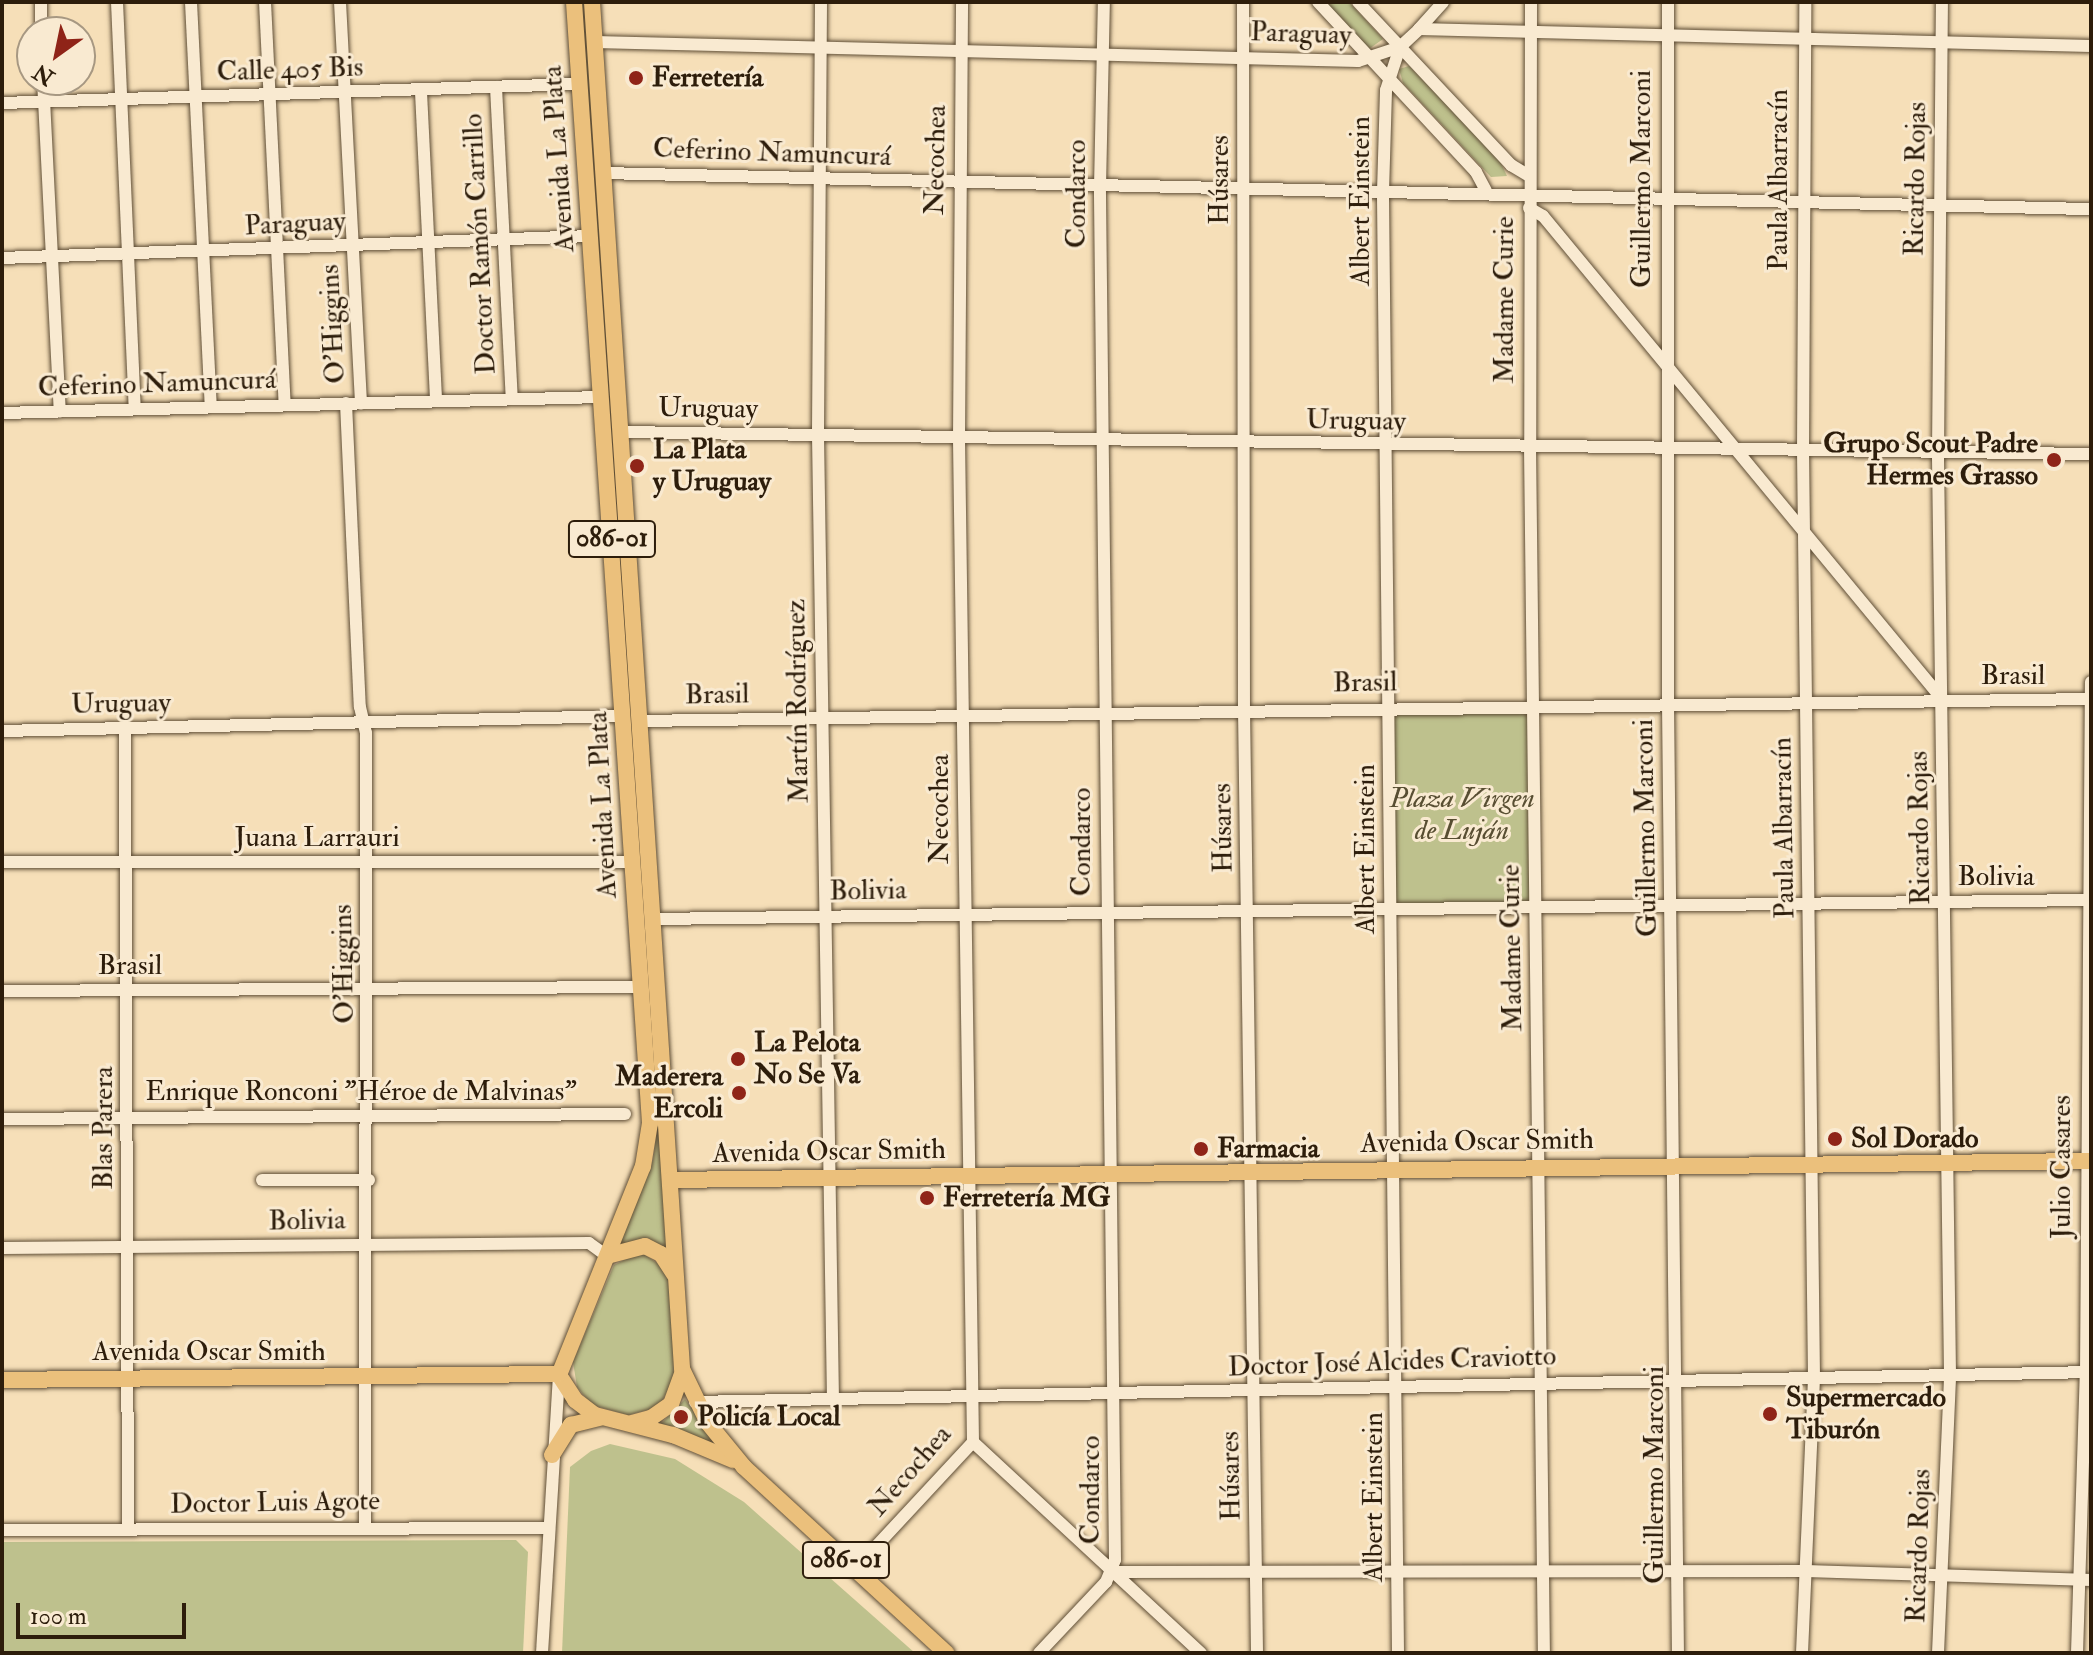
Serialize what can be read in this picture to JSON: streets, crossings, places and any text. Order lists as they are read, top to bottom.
{
  "streets": {
    "main road": ["Avenida La Plata", "086-01", "Avenida Oscar Smith"],
    "street": [
      "Paraguay",
      "Calle 405 Bis",
      "Ceferino Namuncurá",
      "Necochea",
      "Guillermo Marconi",
      "Ricardo Rojas",
      "Húsares",
      "Paula Albarracín",
      "Condarco",
      "Albert Einstein",
      "Doctor Ramón Carrillo",
      "Madame Curie",
      "O'Higgins",
      "Uruguay",
      "Brasil",
      "Martín Rodríguez",
      "Juana Larrauri",
      "Bolivia",
      "Enrique Ronconi \"Héroe de Malvinas\"",
      "Blas Parera",
      "Julio Casares",
      "Doctor José Alcides Craviotto",
      "Doctor Luis Agote"
    ]
  },
  "crossings": [
    ["Paraguay", "Avenida La Plata"],
    ["Paraguay", "Necochea"],
    ["Paraguay", "Húsares"],
    ["Paraguay", "Condarco"],
    ["Paraguay", "Albert Einstein"],
    ["Paraguay", "Doctor Ramón Carrillo"],
    ["Paraguay", "O'Higgins"],
    ["Paraguay", "Martín Rodríguez"],
    ["Calle 405 Bis", "Avenida La Plata"],
    ["Calle 405 Bis", "Doctor Ramón Carrillo"],
    ["Calle 405 Bis", "O'Higgins"],
    ["Ceferino Namuncurá", "Avenida La Plata"],
    ["Ceferino Namuncurá", "Necochea"],
    ["Ceferino Namuncurá", "Guillermo Marconi"],
    ["Ceferino Namuncurá", "Ricardo Rojas"],
    ["Ceferino Namuncurá", "Húsares"],
    ["Ceferino Namuncurá", "Paula Albarracín"],
    ["Ceferino Namuncurá", "Condarco"],
    ["Ceferino Namuncurá", "Albert Einstein"],
    ["Ceferino Namuncurá", "Doctor Ramón Carrillo"],
    ["Ceferino Namuncurá", "Madame Curie"],
    ["Ceferino Namuncurá", "O'Higgins"],
    ["Ceferino Namuncurá", "Martín Rodríguez"],
    ["Avenida La Plata", "Necochea"],
    ["Avenida La Plata", "Uruguay"],
    ["Avenida La Plata", "Brasil"],
    ["Avenida La Plata", "Juana Larrauri"],
    ["Avenida La Plata", "Bolivia"],
    ["Avenida La Plata", "Avenida Oscar Smith"],
    ["Avenida La Plata", "Doctor José Alcides Craviotto"],
    ["Necochea", "Uruguay"],
    ["Necochea", "Brasil"],
    ["Necochea", "Bolivia"],
    ["Necochea", "Avenida Oscar Smith"],
    ["Necochea", "Doctor José Alcides Craviotto"],
    ["Guillermo Marconi", "Uruguay"],
    ["Guillermo Marconi", "Brasil"],
    ["Guillermo Marconi", "Bolivia"],
    ["Guillermo Marconi", "Avenida Oscar Smith"],
    ["Guillermo Marconi", "Doctor José Alcides Craviotto"],
    ["Ricardo Rojas", "Uruguay"],
    ["Ricardo Rojas", "Brasil"],
    ["Ricardo Rojas", "Bolivia"],
    ["Ricardo Rojas", "Avenida Oscar Smith"],
    ["Ricardo Rojas", "Doctor José Alcides Craviotto"],
    ["Húsares", "Uruguay"],
    ["Húsares", "Brasil"],
    ["Húsares", "Bolivia"],
    ["Húsares", "Avenida Oscar Smith"],
    ["Húsares", "Doctor José Alcides Craviotto"],
    ["Paula Albarracín", "Uruguay"],
    ["Paula Albarracín", "Brasil"],
    ["Paula Albarracín", "Bolivia"],
    ["Paula Albarracín", "Avenida Oscar Smith"],
    ["Paula Albarracín", "Doctor José Alcides Craviotto"],
    ["Condarco", "Uruguay"],
    ["Condarco", "Brasil"],
    ["Condarco", "Bolivia"],
    ["Condarco", "Avenida Oscar Smith"],
    ["Condarco", "Doctor José Alcides Craviotto"],
    ["Albert Einstein", "Uruguay"],
    ["Albert Einstein", "Brasil"],
    ["Albert Einstein", "Bolivia"],
    ["Albert Einstein", "Avenida Oscar Smith"],
    ["Albert Einstein", "Doctor José Alcides Craviotto"],
    ["Madame Curie", "Uruguay"],
    ["Madame Curie", "Brasil"],
    ["Madame Curie", "Bolivia"],
    ["Madame Curie", "Avenida Oscar Smith"],
    ["Madame Curie", "Doctor José Alcides Craviotto"],
    ["O'Higgins", "Uruguay"],
    ["O'Higgins", "Brasil"],
    ["O'Higgins", "Juana Larrauri"],
    ["O'Higgins", "Bolivia"],
    ["O'Higgins", "Enrique Ronconi \"Héroe de Malvinas\""],
    ["O'Higgins", "Avenida Oscar Smith"],
    ["O'Higgins", "Doctor Luis Agote"],
    ["Uruguay", "Brasil"],
    ["Uruguay", "Martín Rodríguez"],
    ["Uruguay", "Blas Parera"],
    ["Brasil", "Martín Rodríguez"],
    ["Brasil", "Blas Parera"],
    ["Brasil", "Julio Casares"],
    ["Martín Rodríguez", "Bolivia"],
    ["Martín Rodríguez", "Avenida Oscar Smith"],
    ["Martín Rodríguez", "Doctor José Alcides Craviotto"],
    ["Juana Larrauri", "Blas Parera"],
    ["Bolivia", "Blas Parera"],
    ["Bolivia", "Avenida Oscar Smith"],
    ["Bolivia", "Julio Casares"],
    ["Enrique Ronconi \"Héroe de Malvinas\"", "Blas Parera"],
    ["Blas Parera", "Avenida Oscar Smith"],
    ["Blas Parera", "Doctor Luis Agote"],
    ["Avenida Oscar Smith", "Julio Casares"],
    ["Julio Casares", "Doctor José Alcides Craviotto"]
  ],
  "parks": ["Plaza Virgen de Luján"],
  "places": [
    "Ferretería",
    "Grupo Scout Padre Hermes Grasso",
    "La Plata y Uruguay",
    "La Pelota No Se Va",
    "Maderera Ercoli",
    "Sol Dorado",
    "Farmacia",
    "Ferretería MG",
    "Supermercado Tiburón",
    "Policía Local"
  ],
  "scale_bar": "100 m",
  "north": "bottom left"
}
